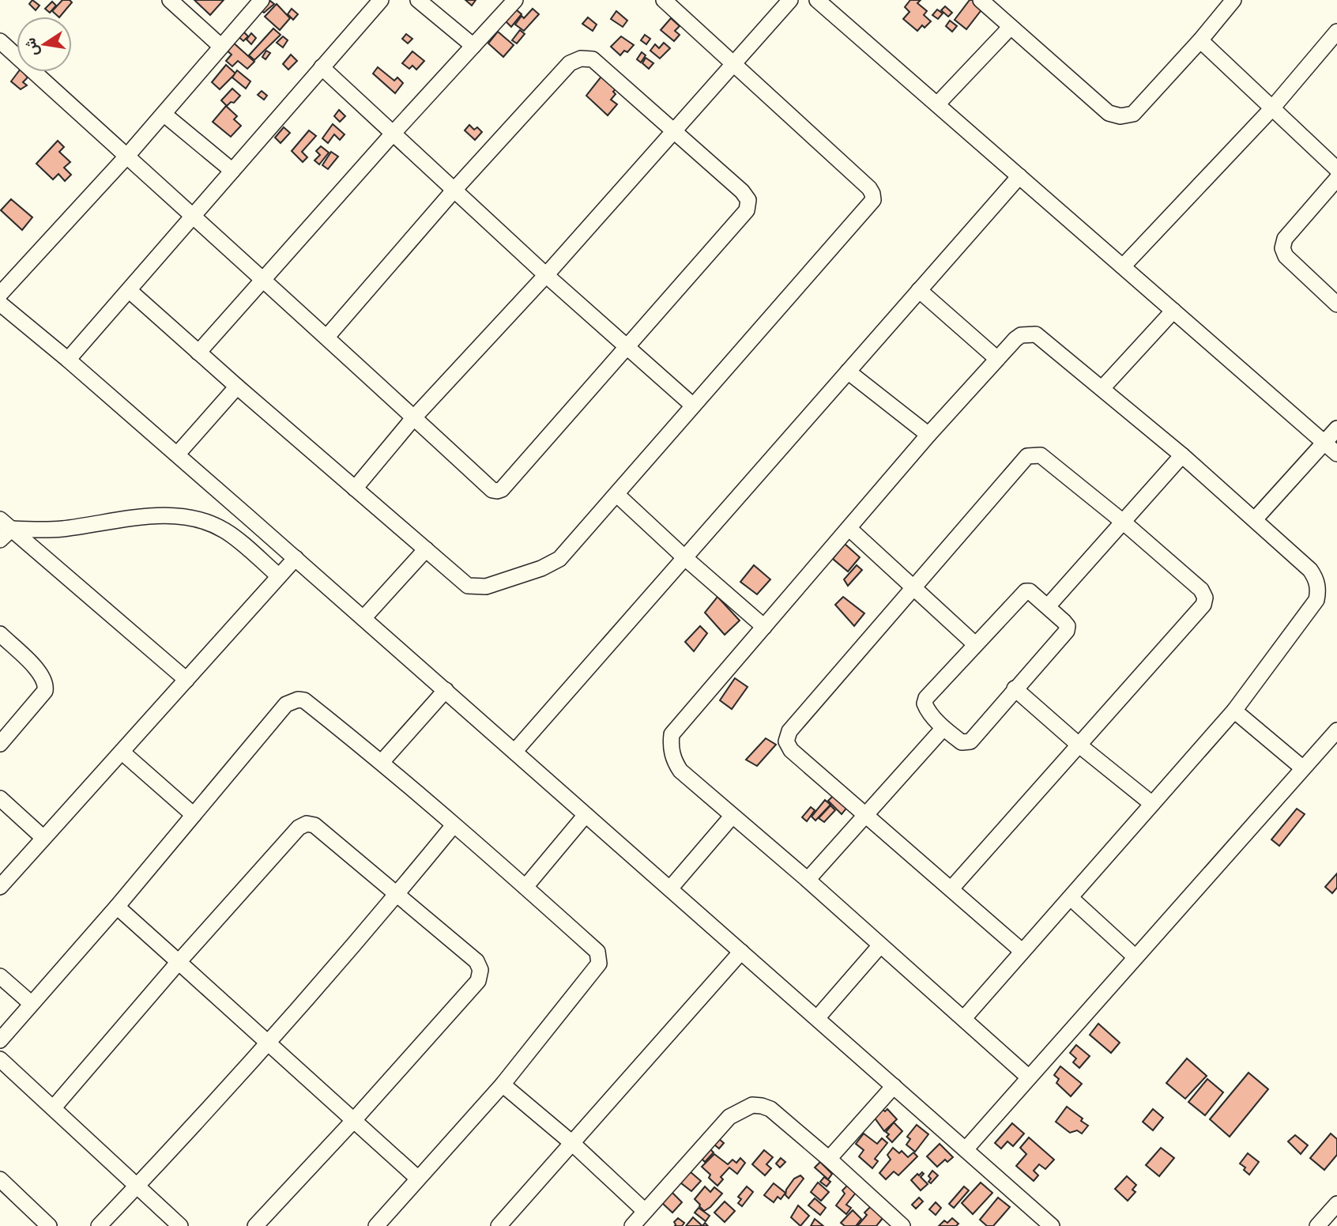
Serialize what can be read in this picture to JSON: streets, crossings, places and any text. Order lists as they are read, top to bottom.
{
  "north": "left"
}
